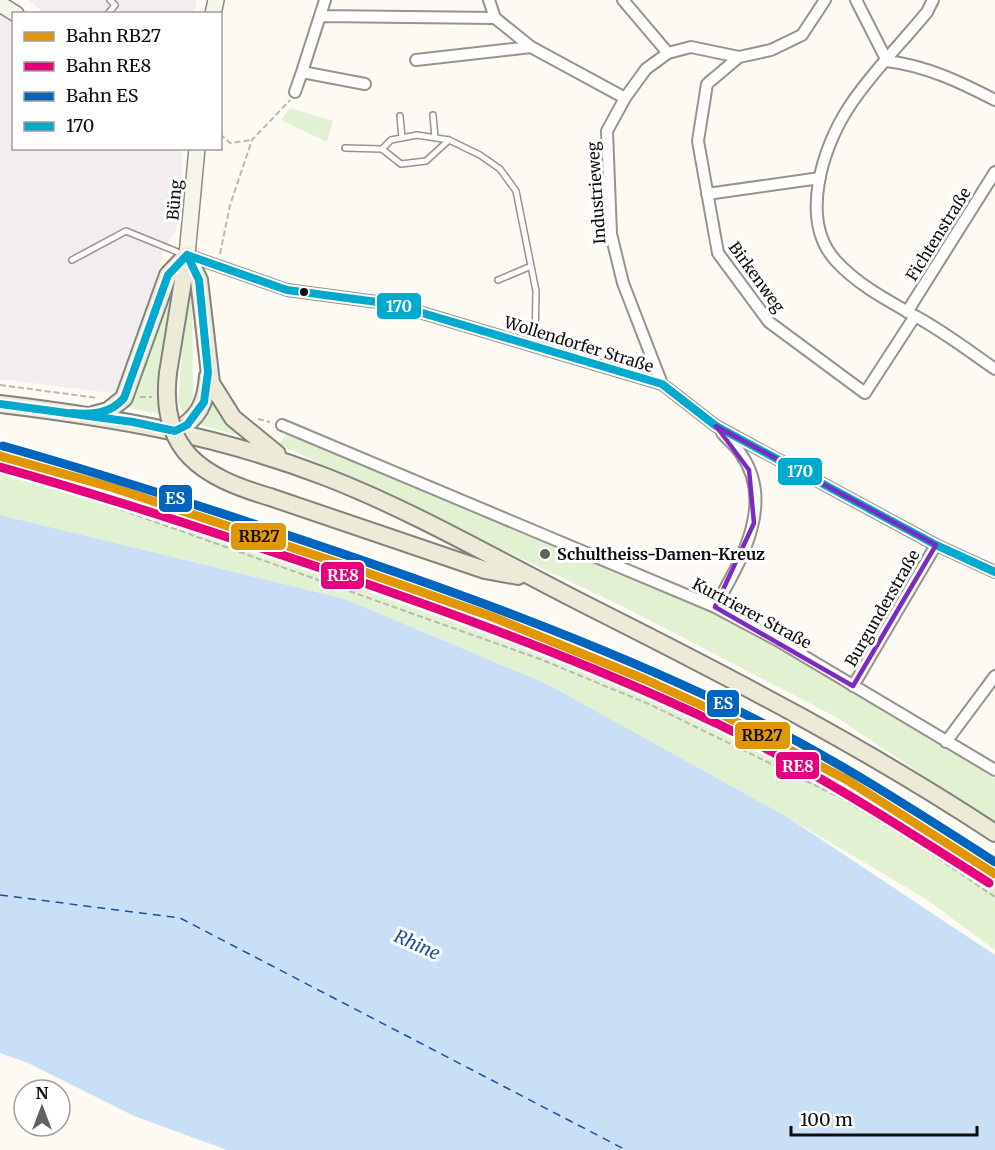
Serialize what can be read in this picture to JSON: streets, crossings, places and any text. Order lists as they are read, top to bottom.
{
  "streets": {
    "street": [
      "Industrieweg",
      "Büng",
      "Fichtenstraße",
      "Birkenweg",
      "Wollendorfer Straße",
      "Burgunderstraße",
      "Kurtrierer Straße"
    ]
  },
  "crossings": [
    ["Industrieweg", "Birkenweg"],
    ["Industrieweg", "Wollendorfer Straße"],
    ["Büng", "Wollendorfer Straße"],
    ["Fichtenstraße", "Birkenweg"],
    ["Wollendorfer Straße", "Burgunderstraße"],
    ["Burgunderstraße", "Kurtrierer Straße"]
  ],
  "water": ["Rhine"],
  "places": ["Schultheiss-Damen-Kreuz"],
  "lines": [
    "transit line 170",
    "rail line ES",
    "rail line RB27",
    "rail line RE8"
  ],
  "legend": [
    "Bahn RB27",
    "Bahn RE8",
    "Bahn ES",
    "170"
  ],
  "scale_bar": "100 m",
  "north": "top"
}
